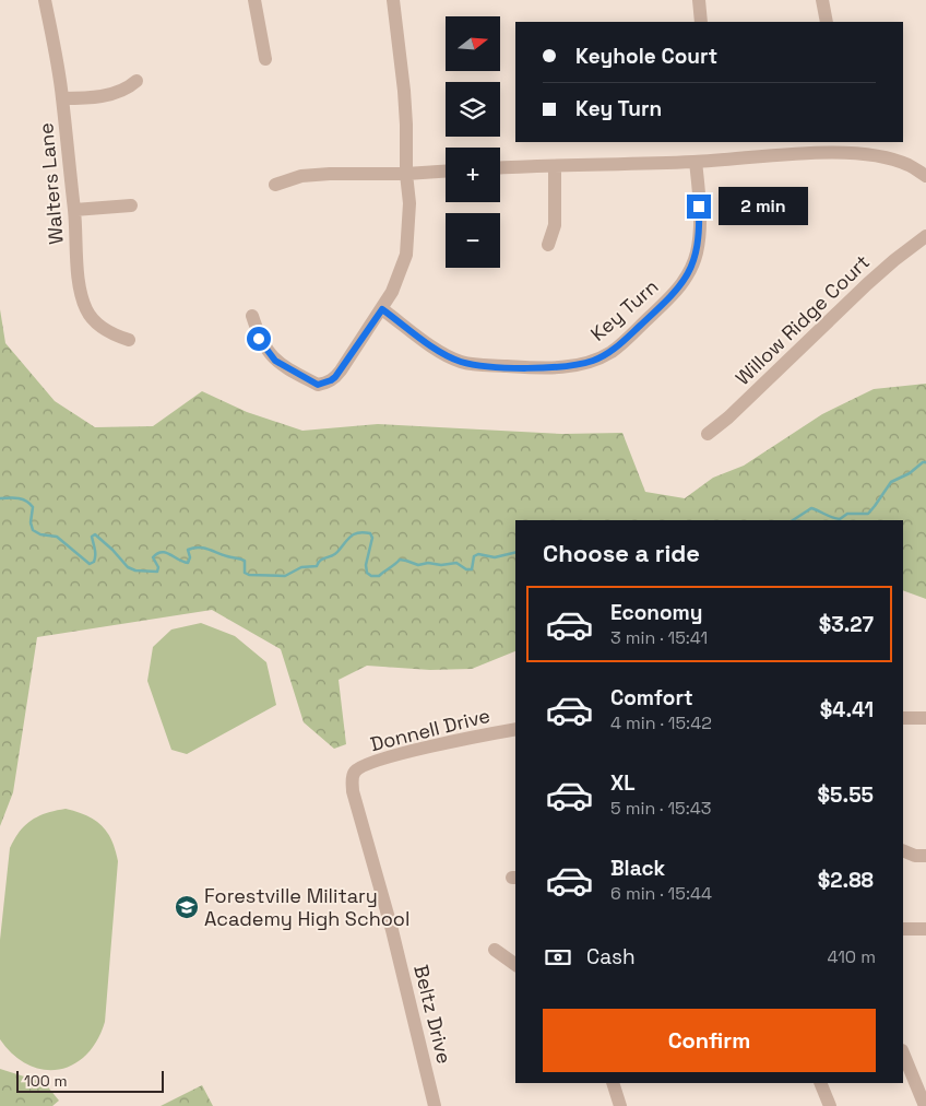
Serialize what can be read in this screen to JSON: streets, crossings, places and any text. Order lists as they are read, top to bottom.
{
  "streets": {
    "street": [
      "Walters Lane",
      "Key Turn",
      "Willow Ridge Court",
      "Donnell Drive",
      "Beltz Drive"
    ]
  },
  "crossings": [
    ["Donnell Drive", "Beltz Drive"]
  ],
  "places": {
    "school or university": ["Forestville Military Academy High School"]
  },
  "scale_bar": "100 m",
  "north": "right",
  "page": {
    "map_buttons": ["+", "−"],
    "banner": ["Keyhole Court", "Key Turn"],
    "bubble": "2 min",
    "heading": "Choose a ride",
    "list": [
      {
        "name": "Economy",
        "note": "3 min · 15:41",
        "value": "$3.27"
      },
      {
        "name": "Comfort",
        "note": "4 min · 15:42",
        "value": "$4.41"
      },
      {
        "name": "XL",
        "note": "5 min · 15:43",
        "value": "$5.55"
      },
      {
        "name": "Black",
        "note": "6 min · 15:44",
        "value": "$2.88"
      }
    ],
    "pay": ["Cash", "410 m"],
    "buttons": "Confirm",
    "scale": "100 m"
  }
}
